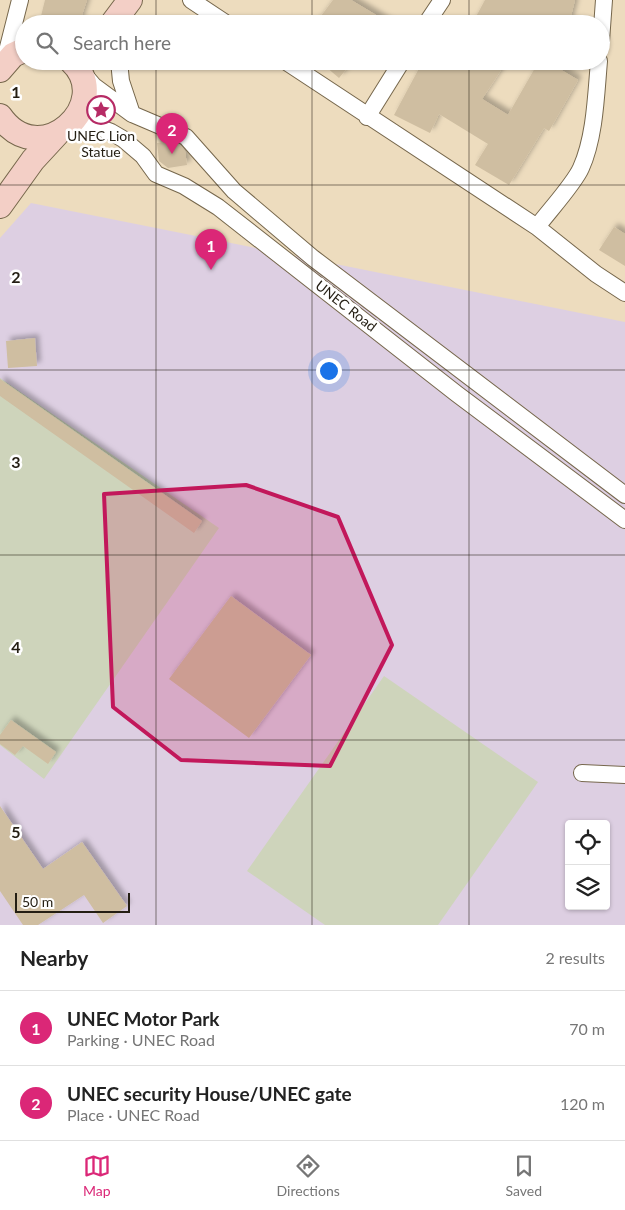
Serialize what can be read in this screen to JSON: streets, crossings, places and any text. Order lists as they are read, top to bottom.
{
  "streets": {
    "street": ["UNEC Road"]
  },
  "places": {
    "place": ["UNEC Lion Statue"]
  },
  "scale_bar": "50 m",
  "page": {
    "search": "Search here",
    "pins": ["2", "1"],
    "scale": "50 m",
    "heading": ["Nearby", "2 results"],
    "list": [
      {
        "mark": "1",
        "name": "UNEC Motor Park",
        "note": "Parking · UNEC Road",
        "value": "70 m"
      },
      {
        "mark": "2",
        "name": "UNEC security House/UNEC gate",
        "note": "Place · UNEC Road",
        "value": "120 m"
      }
    ],
    "nav": ["Map", "Directions", "Saved"]
  },
  "grid": {
    "rows": [
      "1",
      "2",
      "3",
      "4",
      "5"
    ]
  }
}
